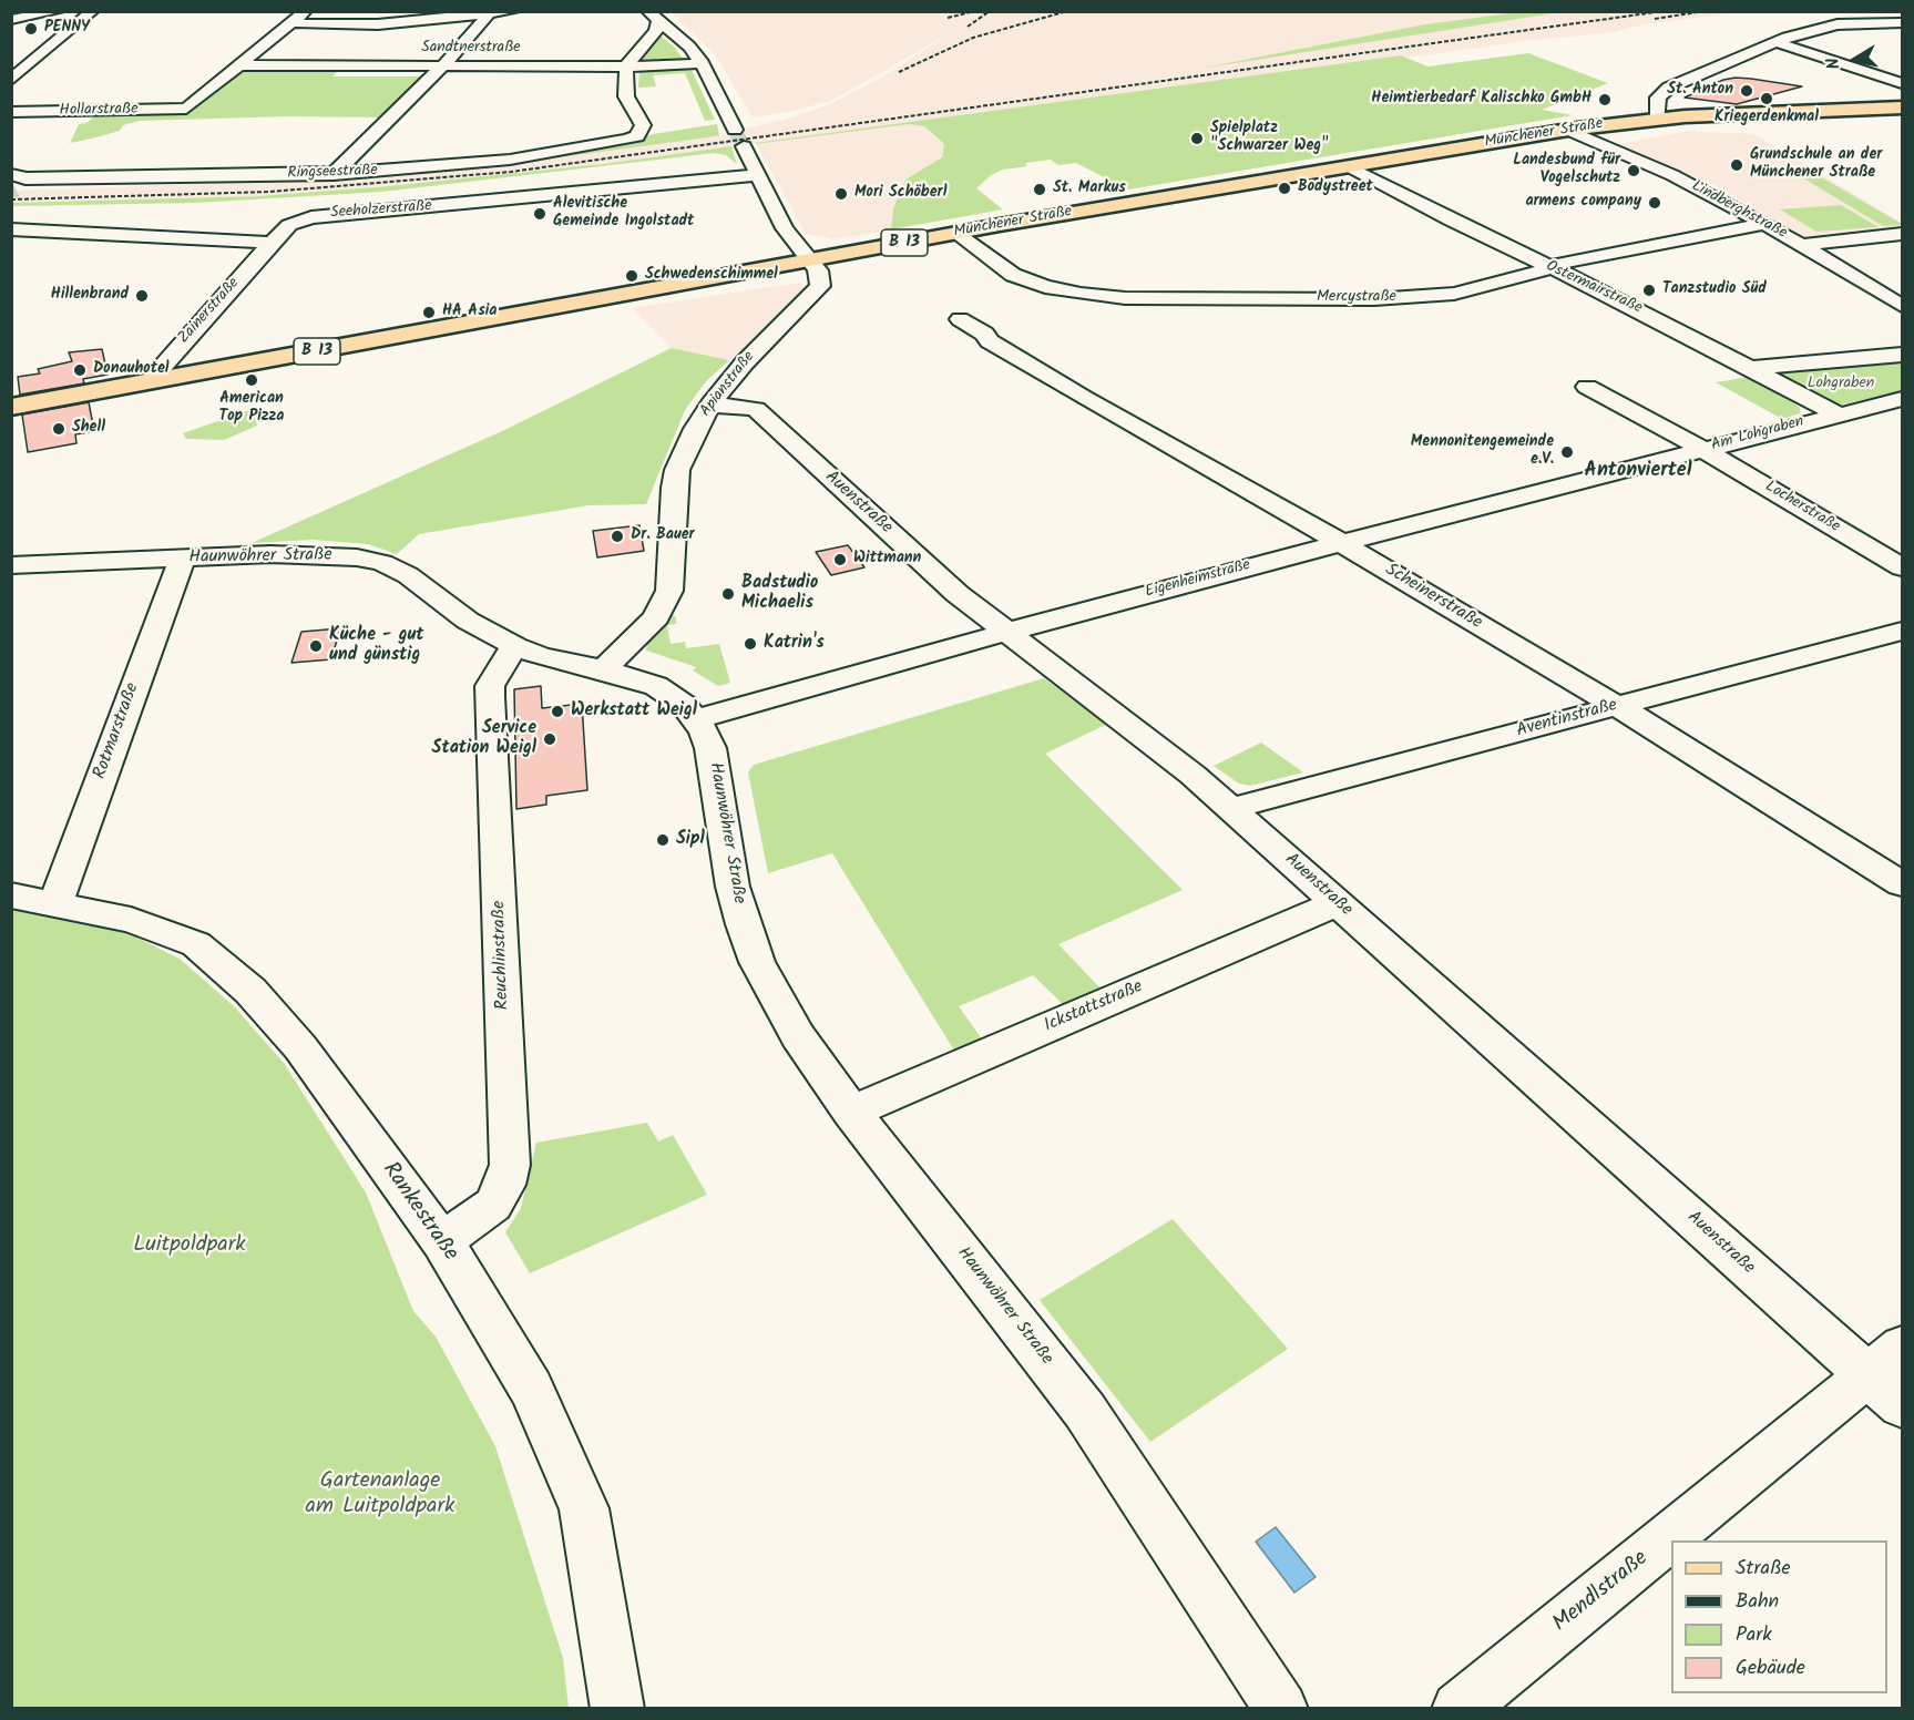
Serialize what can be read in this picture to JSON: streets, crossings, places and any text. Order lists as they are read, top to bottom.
{
  "streets": {
    "main road": ["Münchener Straße", "B 13"],
    "street": [
      "Sandtnerstraße",
      "Hollarstraße",
      "Ringseestraße",
      "Seeholzerstraße",
      "Lindberghstraße",
      "Ostermairstraße",
      "Mercystraße",
      "Zainerstraße",
      "Apianstraße",
      "Am Lohgraben",
      "Auenstraße",
      "Locherstraße",
      "Haunwöhrer Straße",
      "Eigenheimstraße",
      "Scheinerstraße",
      "Aventinstraße",
      "Rotmarstraße",
      "Reuchlinstraße",
      "Ickstattstraße",
      "Rankestraße",
      "Mendlstraße"
    ]
  },
  "crossings": [
    ["Sandtnerstraße", "Hollarstraße"],
    ["Sandtnerstraße", "Ringseestraße"],
    ["Münchener Straße", "Lindberghstraße"],
    ["Münchener Straße", "Ostermairstraße"],
    ["Münchener Straße", "Mercystraße"],
    ["Münchener Straße", "Zainerstraße"],
    ["Münchener Straße", "Apianstraße"],
    ["Seeholzerstraße", "Zainerstraße"],
    ["Lindberghstraße", "Mercystraße"],
    ["Ostermairstraße", "Mercystraße"],
    ["Ostermairstraße", "Am Lohgraben"],
    ["Apianstraße", "Auenstraße"],
    ["Apianstraße", "Haunwöhrer Straße"],
    ["Am Lohgraben", "Locherstraße"],
    ["Am Lohgraben", "Eigenheimstraße"],
    ["Auenstraße", "Eigenheimstraße"],
    ["Auenstraße", "Aventinstraße"],
    ["Auenstraße", "Ickstattstraße"],
    ["Auenstraße", "Mendlstraße"],
    ["Locherstraße", "Eigenheimstraße"],
    ["Haunwöhrer Straße", "Eigenheimstraße"],
    ["Haunwöhrer Straße", "Rotmarstraße"],
    ["Haunwöhrer Straße", "Reuchlinstraße"],
    ["Haunwöhrer Straße", "Ickstattstraße"],
    ["Eigenheimstraße", "Scheinerstraße"],
    ["Scheinerstraße", "Aventinstraße"],
    ["Rotmarstraße", "Rankestraße"],
    ["Reuchlinstraße", "Rankestraße"]
  ],
  "districts": ["Antonviertel"],
  "parks": ["Lohgraben", "Luitpoldpark", "Gartenanlage am Luitpoldpark"],
  "places": [
    "PENNY",
    "St. Anton",
    "Kriegerdenkmal",
    "Heimtierbedarf Kalischko GmbH",
    "Spielplatz \"Schwarzer Weg\"",
    "Grundschule an der Münchener Straße",
    "Landesbund für Vogelschutz",
    "Bodystreet",
    "St. Markus",
    "Mori Schöberl",
    "armens company",
    "Alevitische Gemeinde Ingolstadt",
    "Schwedenschimmel",
    "Tanzstudio Süd",
    "Hillenbrand",
    "HA Asia",
    "Donauhotel",
    "American Top Pizza",
    "Shell",
    "Mennonitengemeinde e.V.",
    "Dr. Bauer",
    "Wittmann",
    "Badstudio Michaelis",
    "Katrin's",
    "Küche - gut und günstig",
    "Werkstatt Weigl",
    "Service Station Weigl",
    "Sipl"
  ],
  "legend": [
    "Straße",
    "Bahn",
    "Park",
    "Gebäude"
  ],
  "north": "left"
}
